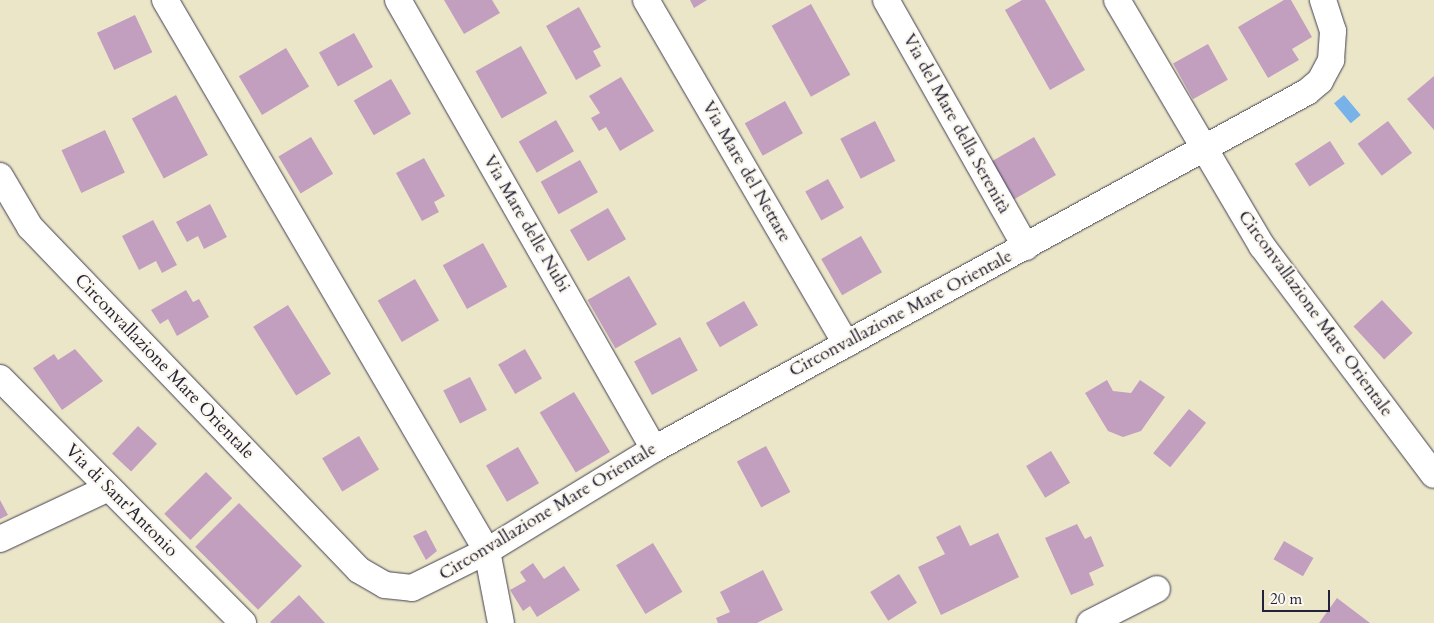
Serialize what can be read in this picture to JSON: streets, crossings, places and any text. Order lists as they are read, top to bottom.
{
  "streets": {
    "street": [
      "Via del Mare della Serenità",
      "Via Mare del Nettare",
      "Via Mare delle Nubi",
      "Circonvallazione Mare Orientale",
      "Via di Sant'Antonio"
    ]
  },
  "crossings": [
    ["Via del Mare della Serenità", "Circonvallazione Mare Orientale"],
    ["Via Mare del Nettare", "Circonvallazione Mare Orientale"],
    ["Via Mare delle Nubi", "Circonvallazione Mare Orientale"]
  ],
  "scale_bar": "20 m"
}
